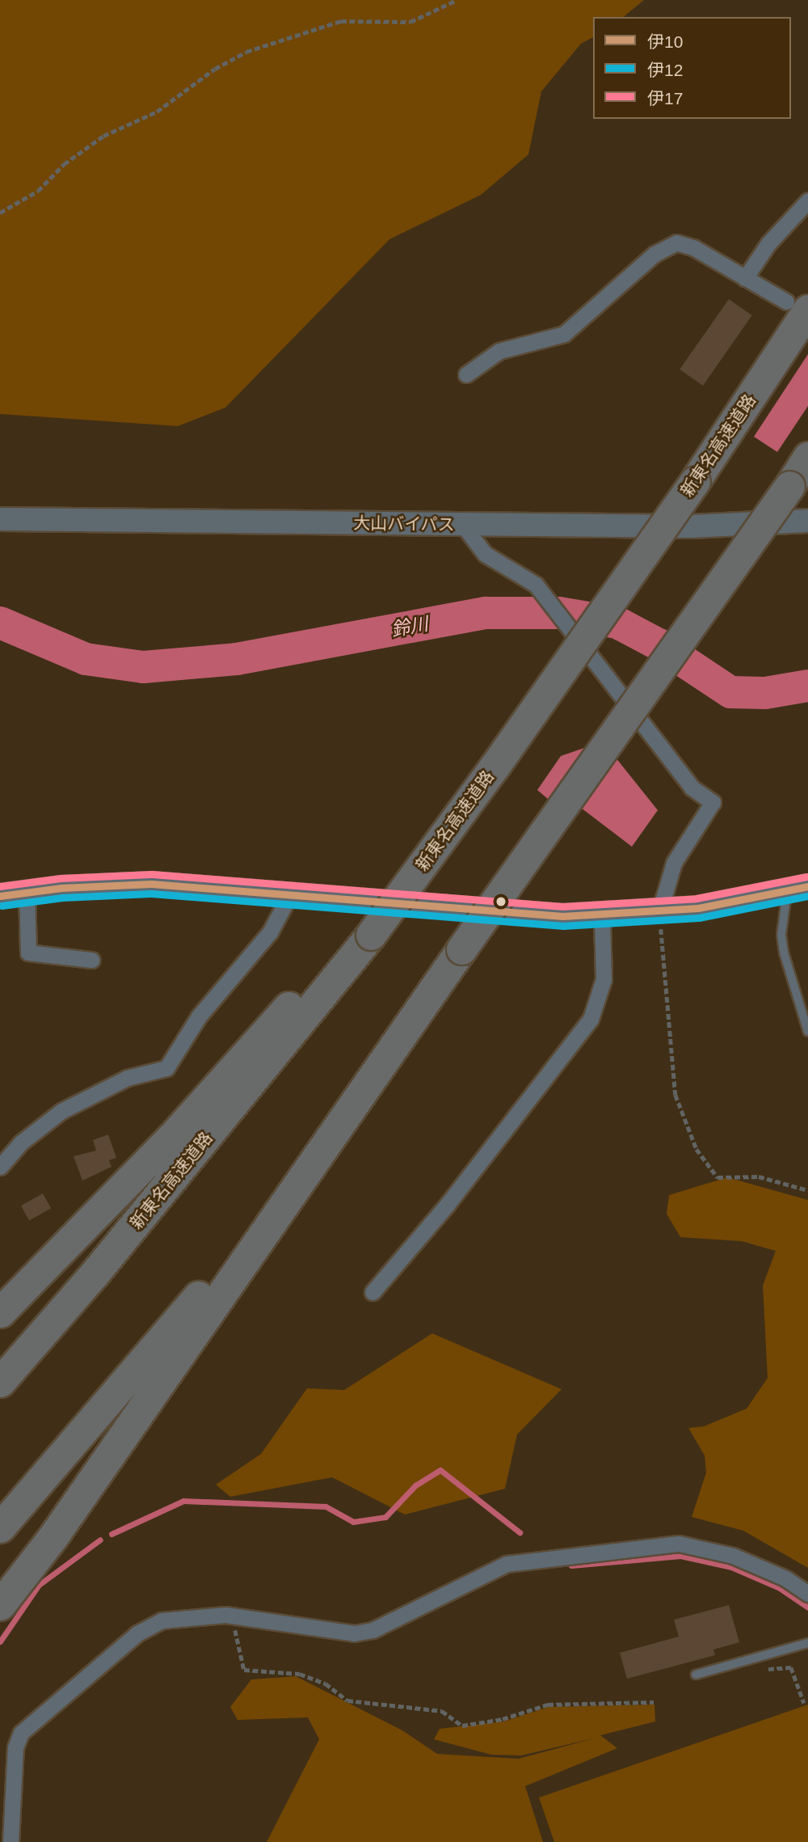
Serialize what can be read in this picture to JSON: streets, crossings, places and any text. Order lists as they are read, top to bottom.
{
  "streets": {
    "highway": ["新東名高速道路"],
    "main road": ["大山バイパス"]
  },
  "water": ["鈴川"],
  "lines": ["transit line 伊17", "transit line 伊10", "transit line 伊12"],
  "legend": ["伊10", "伊12", "伊17"]
}
